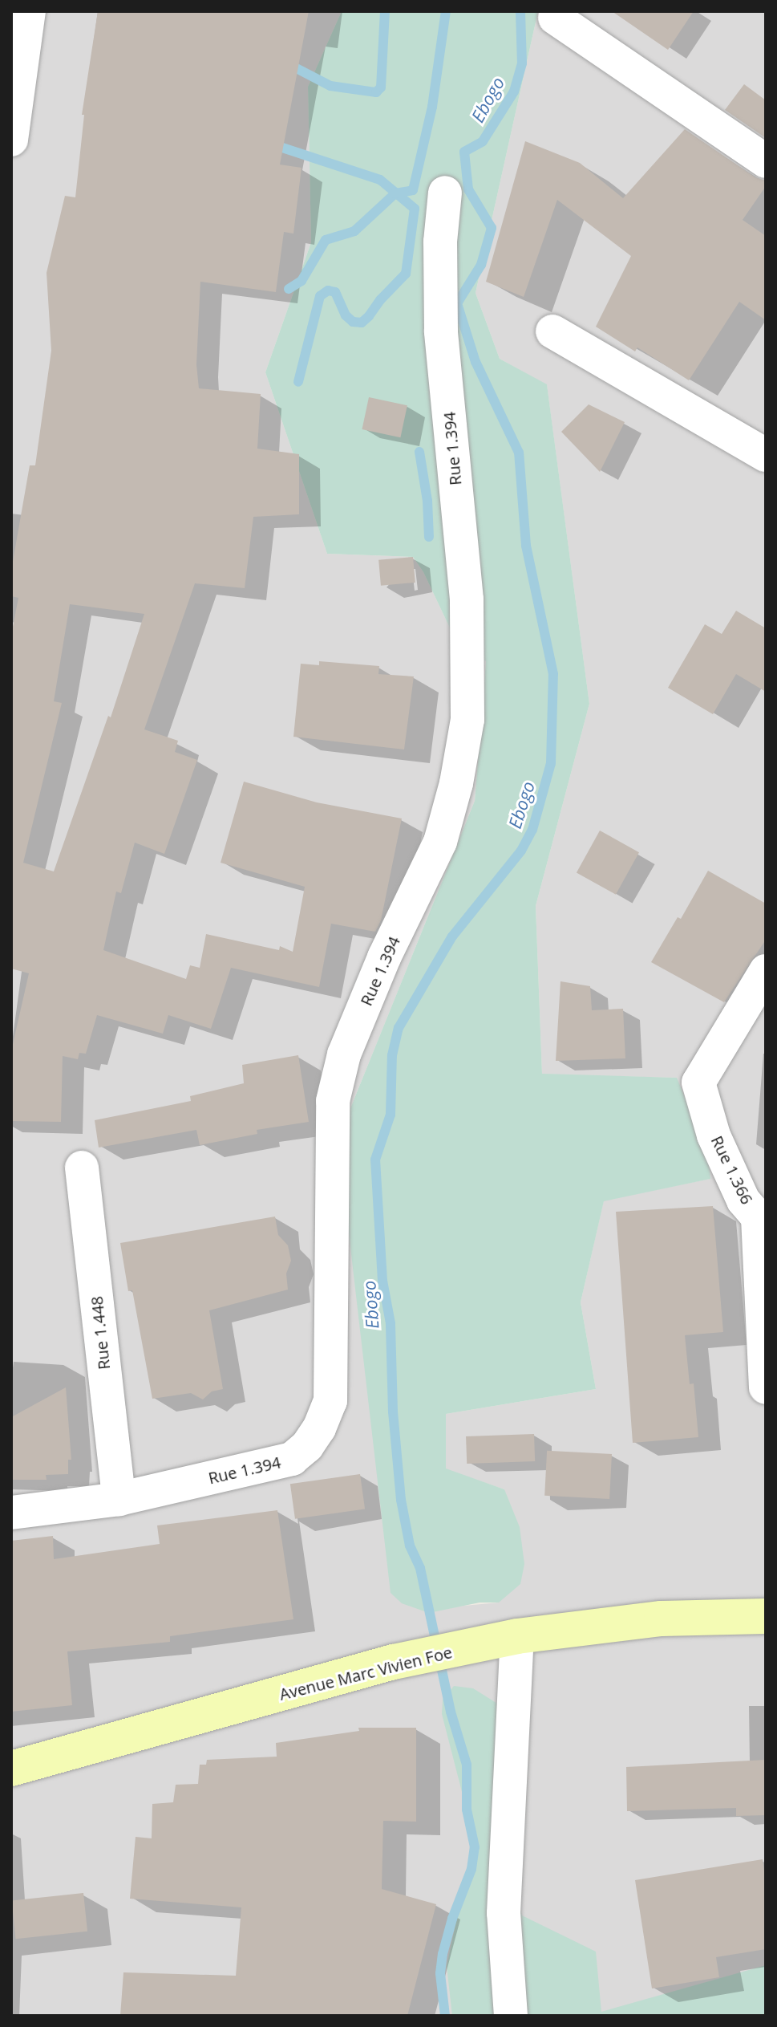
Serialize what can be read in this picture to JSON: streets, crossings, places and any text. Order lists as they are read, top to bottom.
{
  "streets": {
    "main road": ["Avenue Marc Vivien Foe"],
    "street": ["Rue 1.394", "Rue 1.366", "Rue 1.448"]
  },
  "crossings": [
    ["Rue 1.394", "Rue 1.448"]
  ],
  "water": ["Ebogo"]
}
